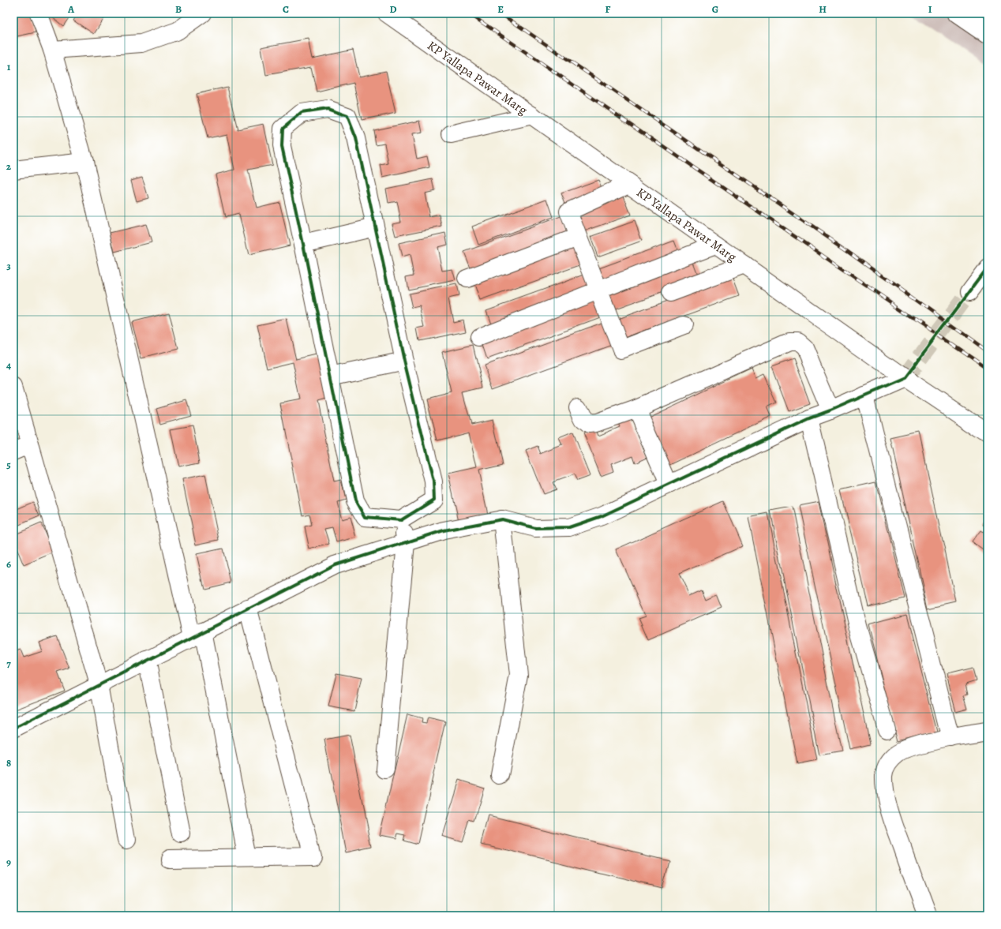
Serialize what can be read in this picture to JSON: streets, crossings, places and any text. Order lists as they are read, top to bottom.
{
  "streets": {
    "street": ["KP Yallapa Pawar Marg"]
  },
  "grid": {
    "columns": [
      "A",
      "B",
      "C",
      "D",
      "E",
      "F",
      "G",
      "H",
      "I"
    ],
    "rows": [
      "1",
      "2",
      "3",
      "4",
      "5",
      "6",
      "7",
      "8",
      "9"
    ]
  }
}
